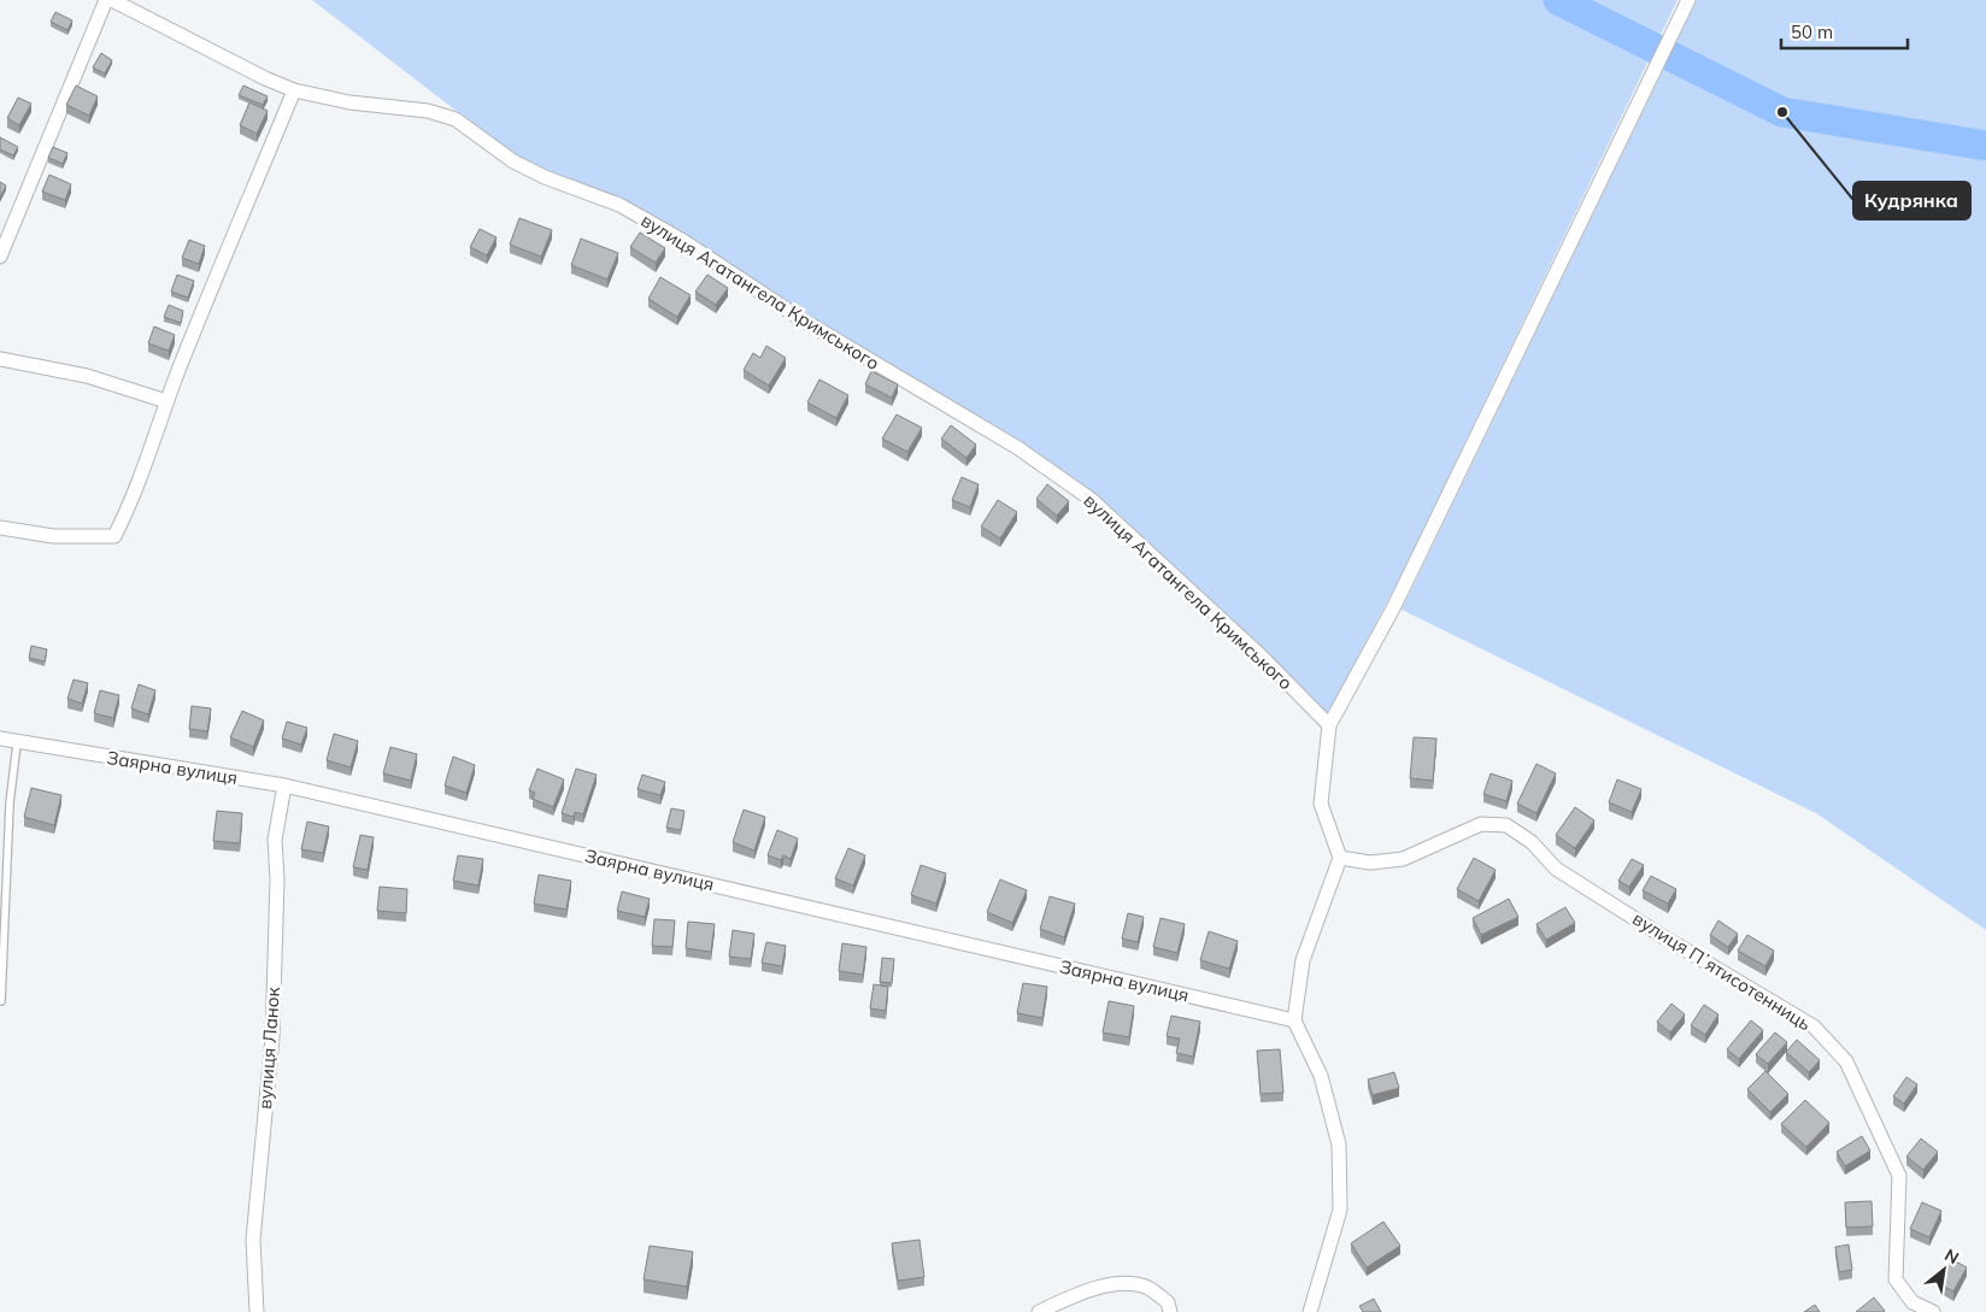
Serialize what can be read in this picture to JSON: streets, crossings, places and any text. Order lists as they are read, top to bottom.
{
  "streets": {
    "street": [
      "вулиця Агатангела Кримського",
      "Заярна вулиця",
      "вулиця Пʼятисотенниць",
      "вулиця Ланок"
    ]
  },
  "crossings": [
    ["Заярна вулиця", "вулиця Ланок"]
  ],
  "places": ["Кудрянка"],
  "scale_bar": "50 m",
  "north": "top right"
}
